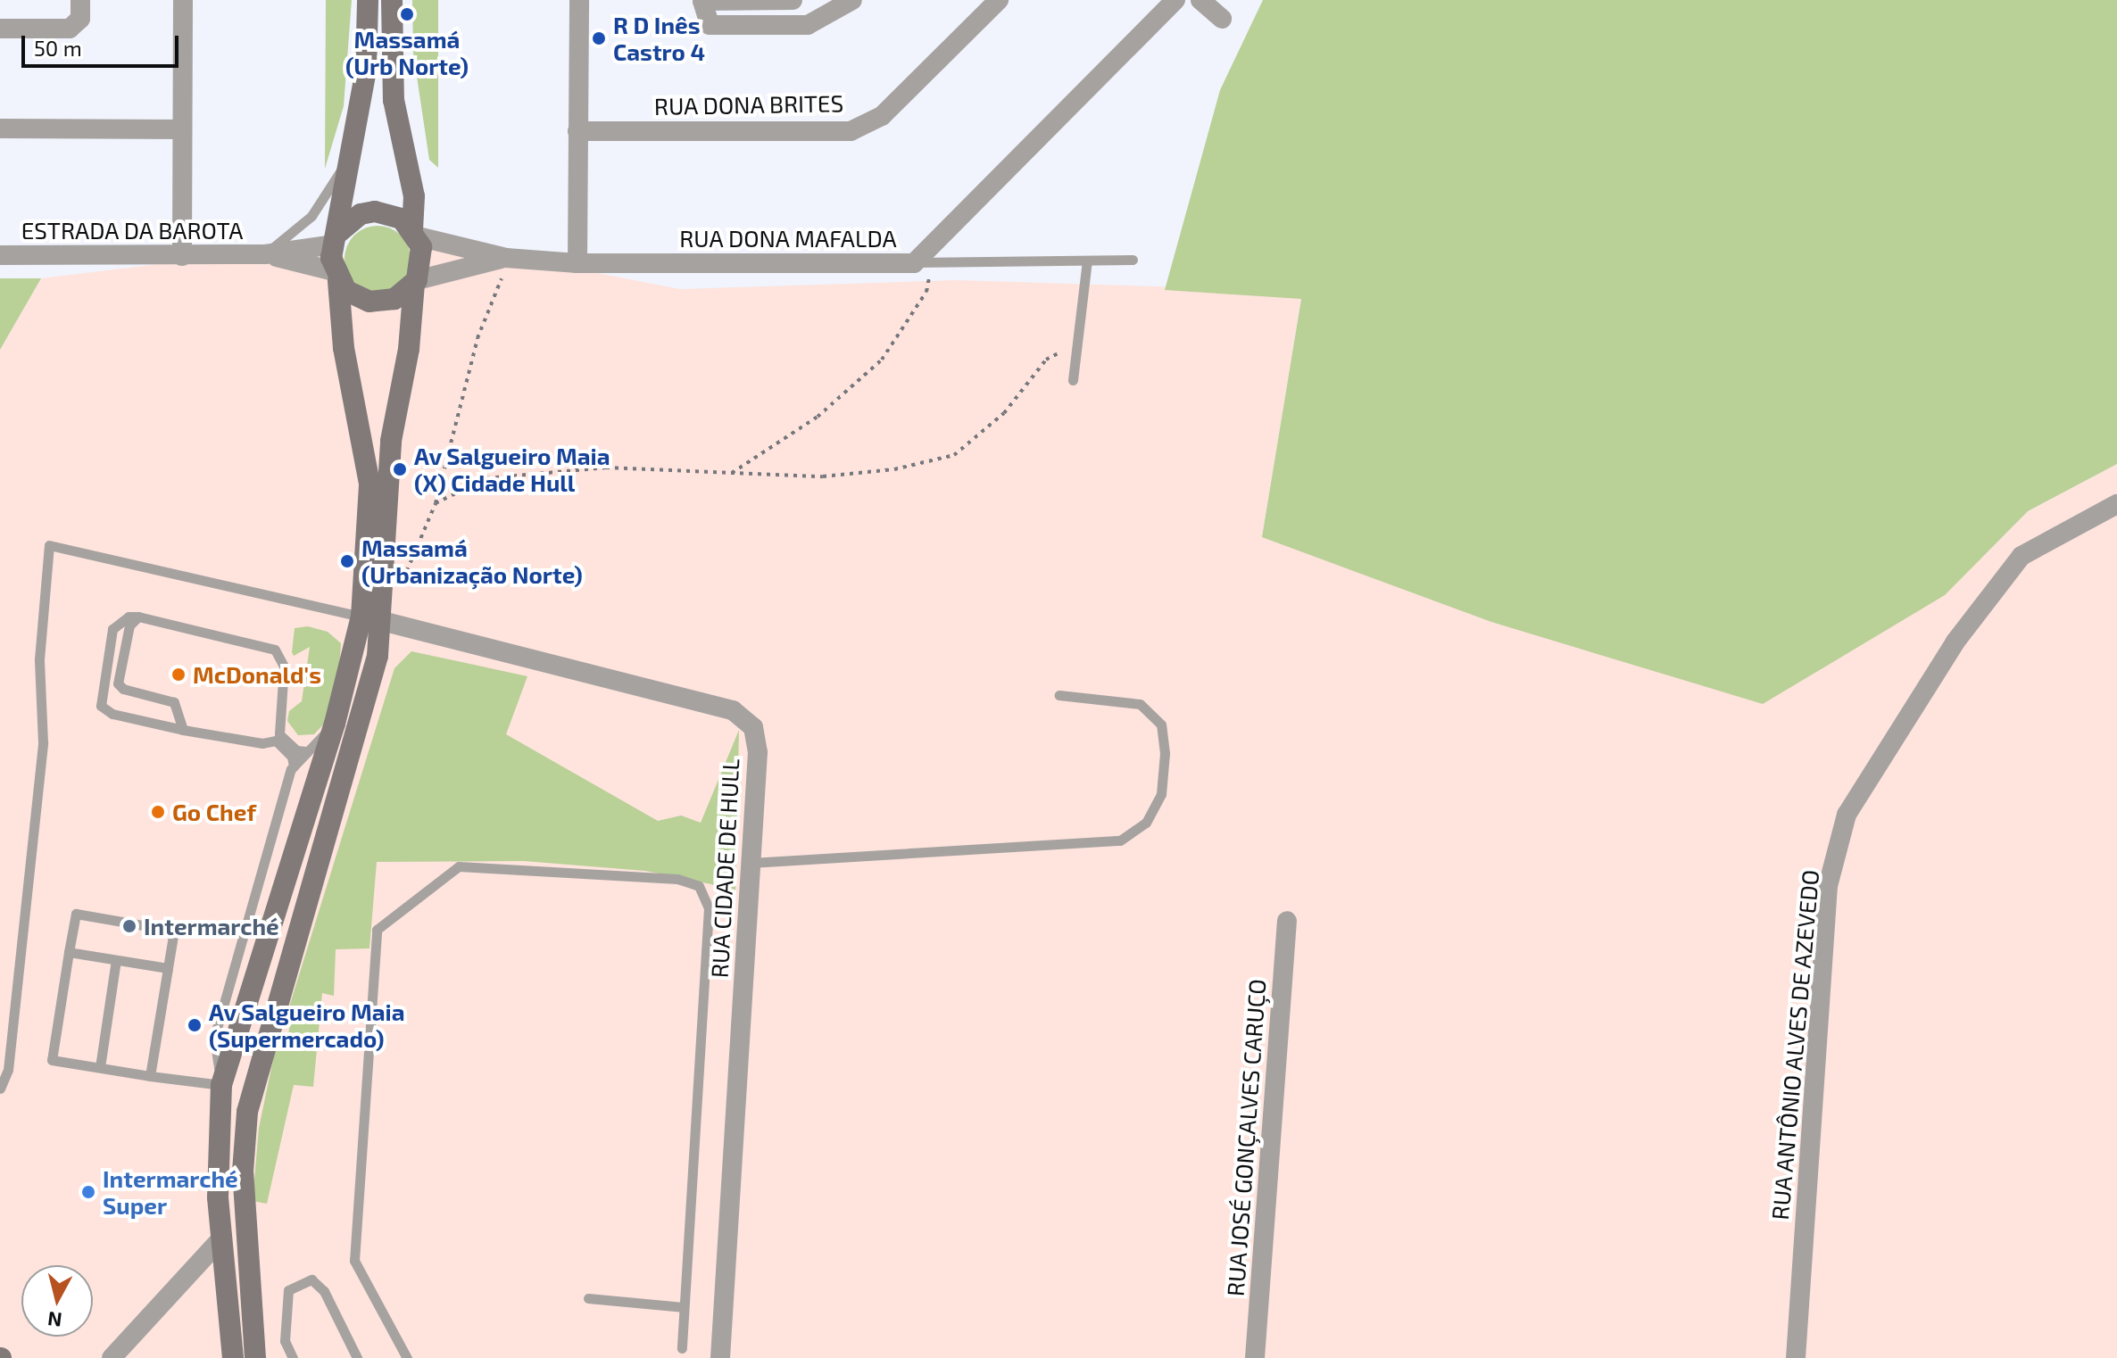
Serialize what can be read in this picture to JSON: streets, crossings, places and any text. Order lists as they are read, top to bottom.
{
  "streets": {
    "street": [
      "RUA DONA BRITES",
      "ESTRADA DA BAROTA",
      "RUA DONA MAFALDA",
      "RUA CIDADE DE HULL",
      "RUA ANTÔNIO ALVES DE AZEVEDO",
      "RUA JOSÉ GONÇALVES CARUÇO"
    ]
  },
  "crossings": [
    ["ESTRADA DA BAROTA", "RUA DONA MAFALDA"]
  ],
  "places": [
    "Massamá (Urb Norte)",
    "R D Inês Castro 4",
    "Av Salgueiro Maia (X) Cidade Hull",
    "Massamá (Urbanização Norte)",
    "McDonald's",
    "Go Chef",
    "Intermarché",
    "Av Salgueiro Maia (Supermercado)",
    "Intermarché Super"
  ],
  "scale_bar": "50 m",
  "north": "bottom"
}
